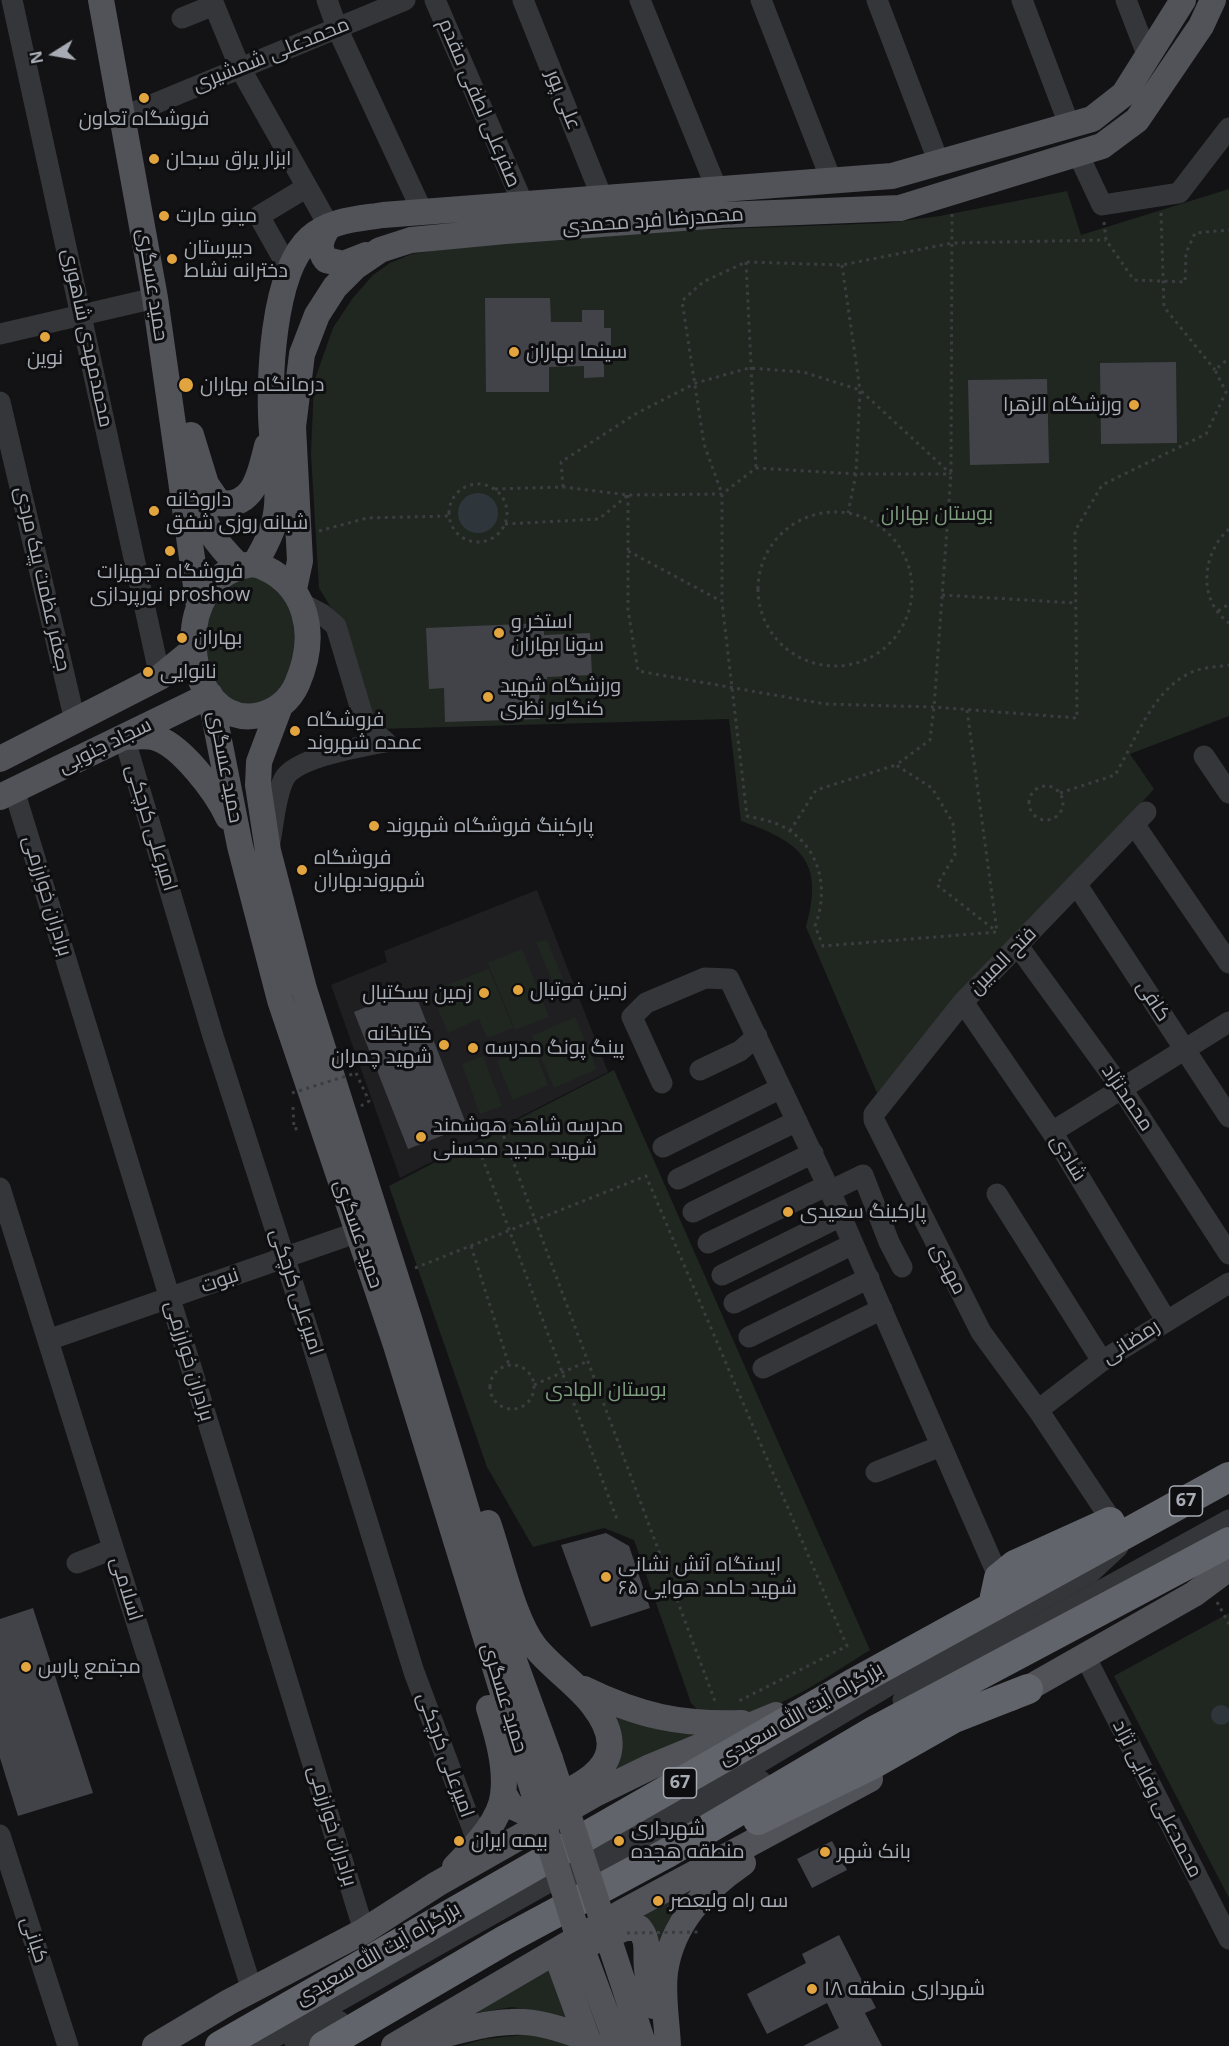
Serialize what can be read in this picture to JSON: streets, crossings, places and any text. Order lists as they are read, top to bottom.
{
  "streets": {
    "highway": ["67", "بزرگراه آیت الله سعیدی"],
    "main road": ["محمدرضا فرد محمدی", "حمید عسگری", "سجاد جنوبی"],
    "street": [
      "محمدعلی شمشیری",
      "علی پور",
      "صفرعلی لطفی مقدم",
      "محمدمهدی شاهوری",
      "جعفر عظمت پیک مردی",
      "امیرعلی کرچکی",
      "برادران خوارزمی",
      "فتح المبین",
      "کافی",
      "محمدنژاد",
      "شادی",
      "مهدی",
      "نبوت",
      "رمضانی",
      "اسلامی",
      "محمدعلی وفایی نژاد",
      "کیانی"
    ]
  },
  "crossings": [
    ["محمدعلی شمشیری", "حمید عسگری"],
    ["علی پور", "محمدرضا فرد محمدی"],
    ["صفرعلی لطفی مقدم", "محمدرضا فرد محمدی"],
    ["محمدرضا فرد محمدی", "حمید عسگری"],
    ["محمدرضا فرد محمدی", "سجاد جنوبی"],
    ["حمید عسگری", "سجاد جنوبی"],
    ["حمید عسگری", "نبوت"],
    ["محمدمهدی شاهوری", "سجاد جنوبی"],
    ["جعفر عظمت پیک مردی", "سجاد جنوبی"],
    ["سجاد جنوبی", "امیرعلی کرچکی"],
    ["سجاد جنوبی", "برادران خوارزمی"],
    ["امیرعلی کرچکی", "نبوت"],
    ["برادران خوارزمی", "نبوت"],
    ["فتح المبین", "کافی"],
    ["فتح المبین", "محمدنژاد"],
    ["فتح المبین", "شادی"],
    ["فتح المبین", "مهدی"],
    ["شادی", "رمضانی"],
    ["مهدی", "رمضانی"],
    ["نبوت", "اسلامی"]
  ],
  "parks": ["بوستان بهاران", "بوستان الهادی"],
  "places": [
    "فروشگاه تعاون",
    "ابزار یراق سبحان",
    "مینو مارت",
    "دبیرستان دخترانه نشاط",
    "نوین",
    "سینما بهاران",
    "درمانگاه بهاران",
    "ورزشگاه الزهرا",
    "داروخانه شبانه روزی شفق",
    "فروشگاه تجهیزات نورپردازی proshow",
    "استخر و سونا بهاران",
    "بهاران",
    "نانوایی",
    "ورزشگاه شهید کنگاور نظری",
    "فروشگاه عمده شهروند",
    "پارکینگ فروشگاه شهروند",
    "فروشگاه شهروندبهاران",
    "زمین فوتبال",
    "زمین بسکتبال",
    "کتابخانه شهید چمران",
    "پینگ پونگ مدرسه",
    "مدرسه شاهد هوشمند شهید مجید محسنی",
    "پارکینگ سعیدی",
    "ایستگاه آتش نشانی ۶۵ شهید حامد هوایی",
    "مجتمع پارس",
    "بیمه ایران",
    "شهرداری منطقه هجده",
    "بانک شهر",
    "سه راه ولیعصر",
    "شهرداری منطقه ۱۸"
  ],
  "north": "left"
}
